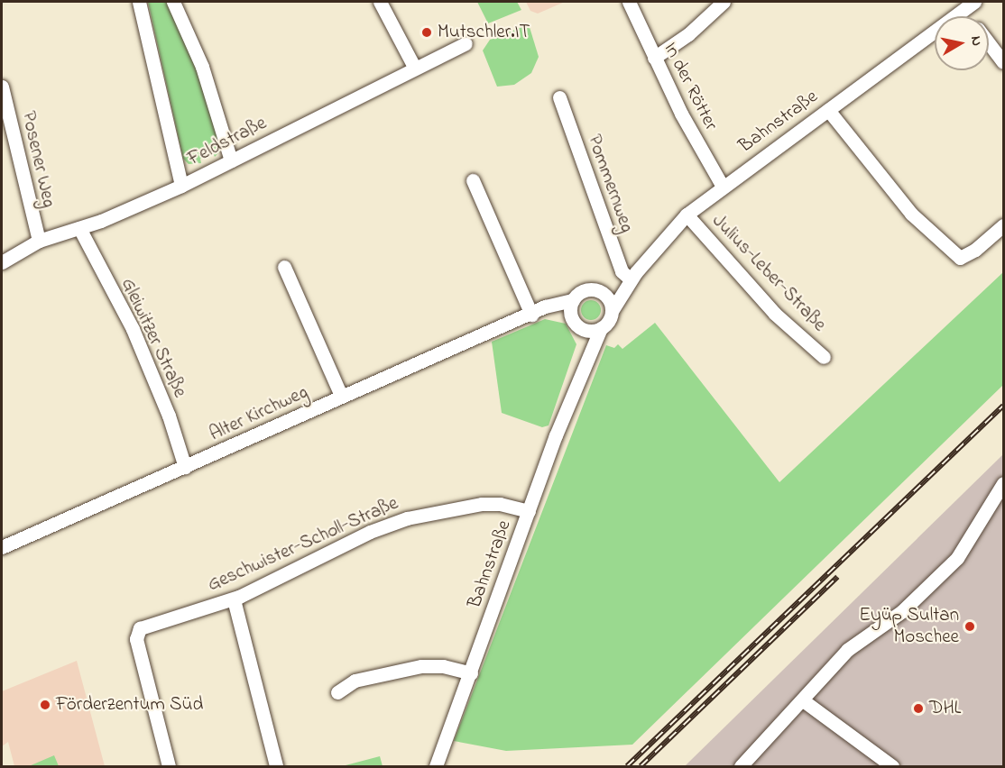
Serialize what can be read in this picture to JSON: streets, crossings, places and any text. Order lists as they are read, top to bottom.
{
  "streets": {
    "street": [
      "In der Rötter",
      "Bahnstraße",
      "Feldstraße",
      "Posener Weg",
      "Pommernweg",
      "Julius-Leber-Straße",
      "Gleiwitzer Straße",
      "Alter Kirchweg",
      "Geschwister-Scholl-Straße"
    ]
  },
  "crossings": [
    ["In der Rötter", "Bahnstraße"],
    ["Bahnstraße", "Pommernweg"],
    ["Bahnstraße", "Julius-Leber-Straße"],
    ["Bahnstraße", "Alter Kirchweg"],
    ["Bahnstraße", "Geschwister-Scholl-Straße"],
    ["Feldstraße", "Posener Weg"],
    ["Feldstraße", "Gleiwitzer Straße"],
    ["Gleiwitzer Straße", "Alter Kirchweg"]
  ],
  "places": [
    "Mutschler.IT",
    "Eyüp Sultan Moschee",
    "Förderzentum Süd",
    "DHL"
  ],
  "north": "right"
}
